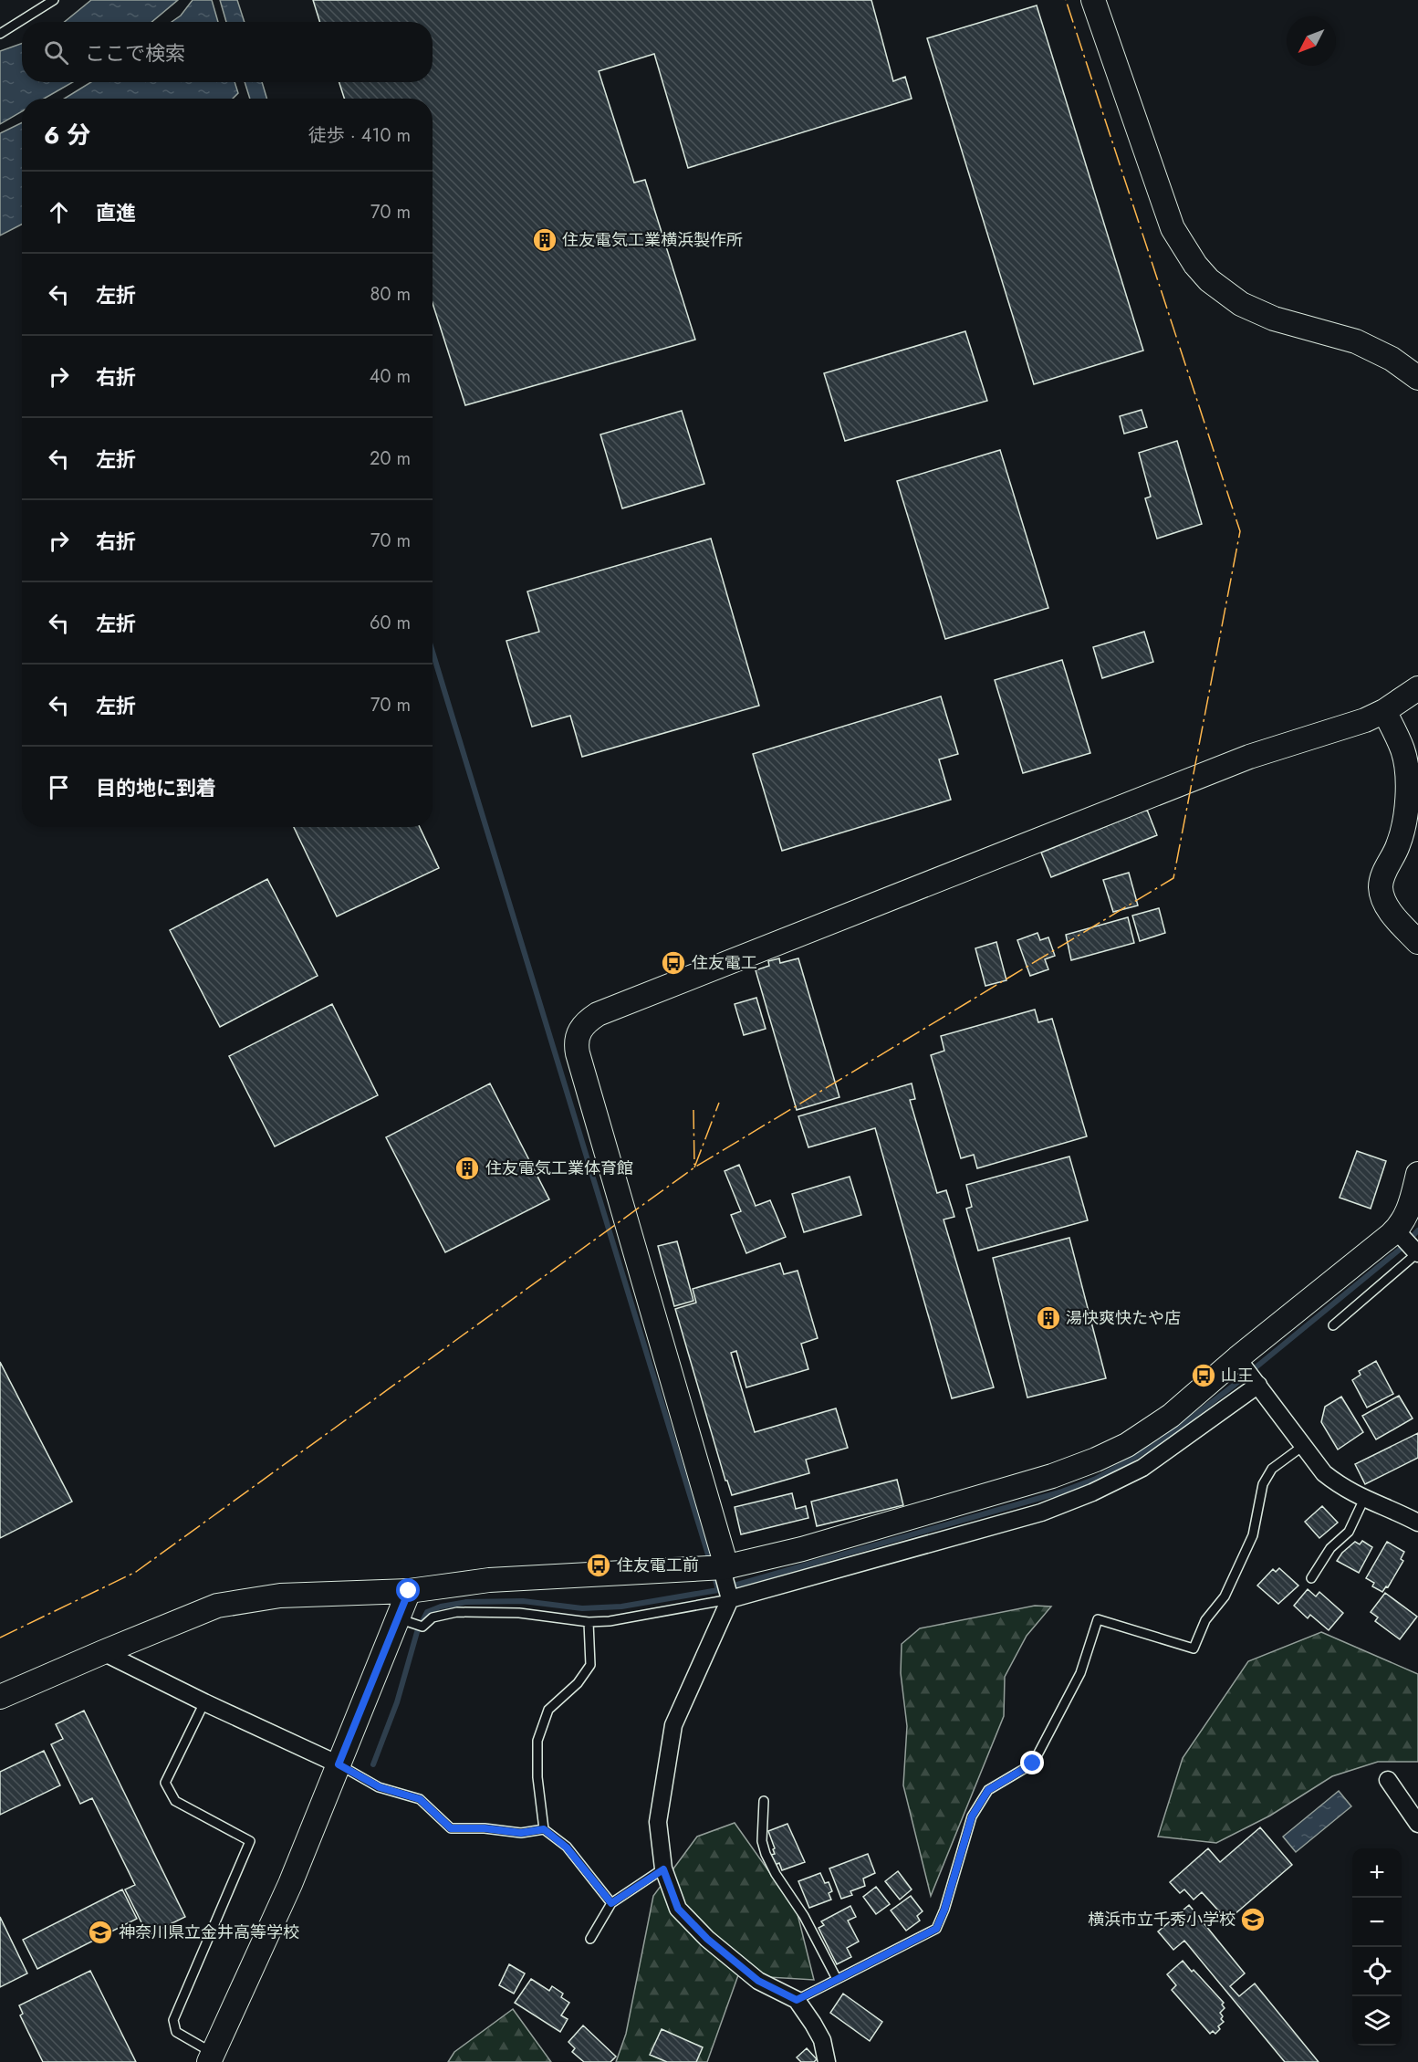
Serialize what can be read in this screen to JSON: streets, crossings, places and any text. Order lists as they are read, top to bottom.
{
  "places": {
    "building": ["住友電気工業横浜製作所", "住友電気工業体育館", "湯快爽快たや店"],
    "bus stop": ["住友電工", "山王", "住友電工前"],
    "school or university": ["横浜市立千秀小学校", "神奈川県立金井高等学校"]
  },
  "north": "bottom left",
  "page": {
    "search": "ここで検索",
    "heading": ["6 分", "徒歩 · 410 m"],
    "list": [
      ["直進", "70 m"],
      ["左折", "80 m"],
      ["右折", "40 m"],
      ["左折", "20 m"],
      ["右折", "70 m"],
      ["左折", "60 m"],
      ["左折", "70 m"],
      "目的地に到着"
    ],
    "map_buttons": ["+", "−"]
  }
}
